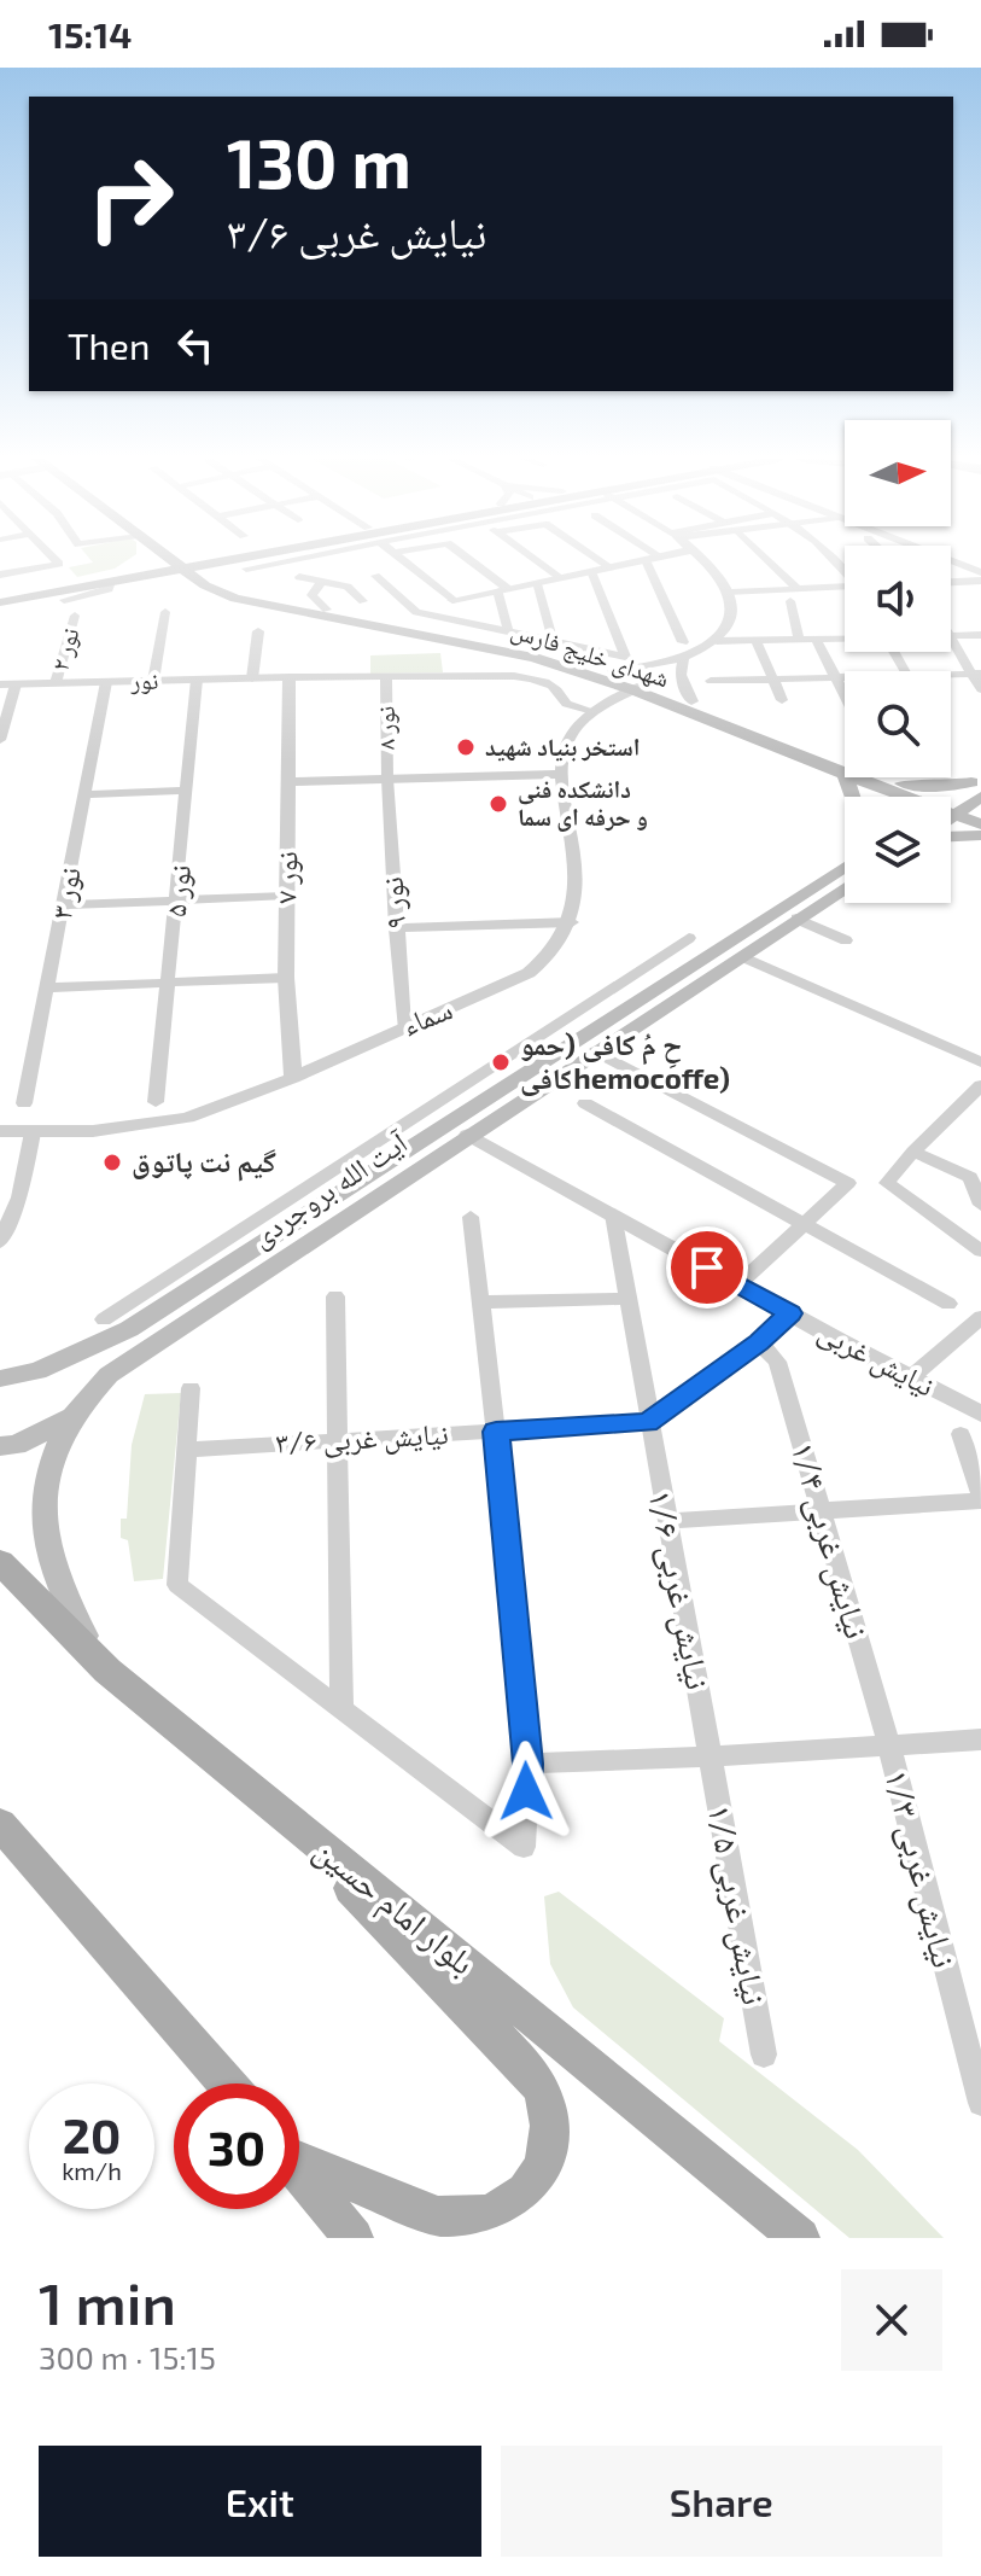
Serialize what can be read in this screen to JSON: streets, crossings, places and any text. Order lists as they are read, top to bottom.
{
  "streets": {
    "main road": ["شهدای خلیج فارس", "آیت الله بروجردی", "بلوار امام حسین"],
    "street": [
      "نور ۲",
      "نور",
      "نور ۸",
      "نور ۷",
      "نور ۵",
      "نور ۳",
      "نور ۹",
      "سماء",
      "نیایش غربی",
      "نیایش غربی ۳/۶",
      "نیایش غربی ۱/۴",
      "نیایش غربی ۱/۶",
      "نیایش غربی ۱/۳",
      "نیایش غربی ۱/۵"
    ]
  },
  "crossings": [
    ["نور ۲", "نور"],
    ["نور", "نور ۷"],
    ["نور", "نور ۵"],
    ["نور", "نور ۳"],
    ["نور ۸", "نور ۹"],
    ["نور ۷", "سماء"],
    ["نور ۹", "سماء"],
    ["آیت الله بروجردی", "نیایش غربی"],
    ["آیت الله بروجردی", "بلوار امام حسین"],
    ["نیایش غربی", "نیایش غربی ۱/۶"],
    ["نیایش غربی ۳/۶", "نیایش غربی ۱/۶"],
    ["نیایش غربی ۱/۴", "نیایش غربی ۱/۳"],
    ["نیایش غربی ۱/۶", "نیایش غربی ۱/۵"]
  ],
  "places": [
    "استخر بنیاد شهید",
    "دانشکده فنی و حرفه ای سما",
    "حِ مُ کافی (حمو کافیhemocoffe)",
    "گیم نت پاتوق"
  ],
  "north": "right",
  "page": {
    "status": "15:14",
    "turn": ["130 m", "نیایش غربی ۳/۶"],
    "then": "Then",
    "speed": "20 km/h",
    "limit": "30",
    "heading": ["1 min", "300 m · 15:15"],
    "buttons": ["Exit", "Share"]
  }
}
